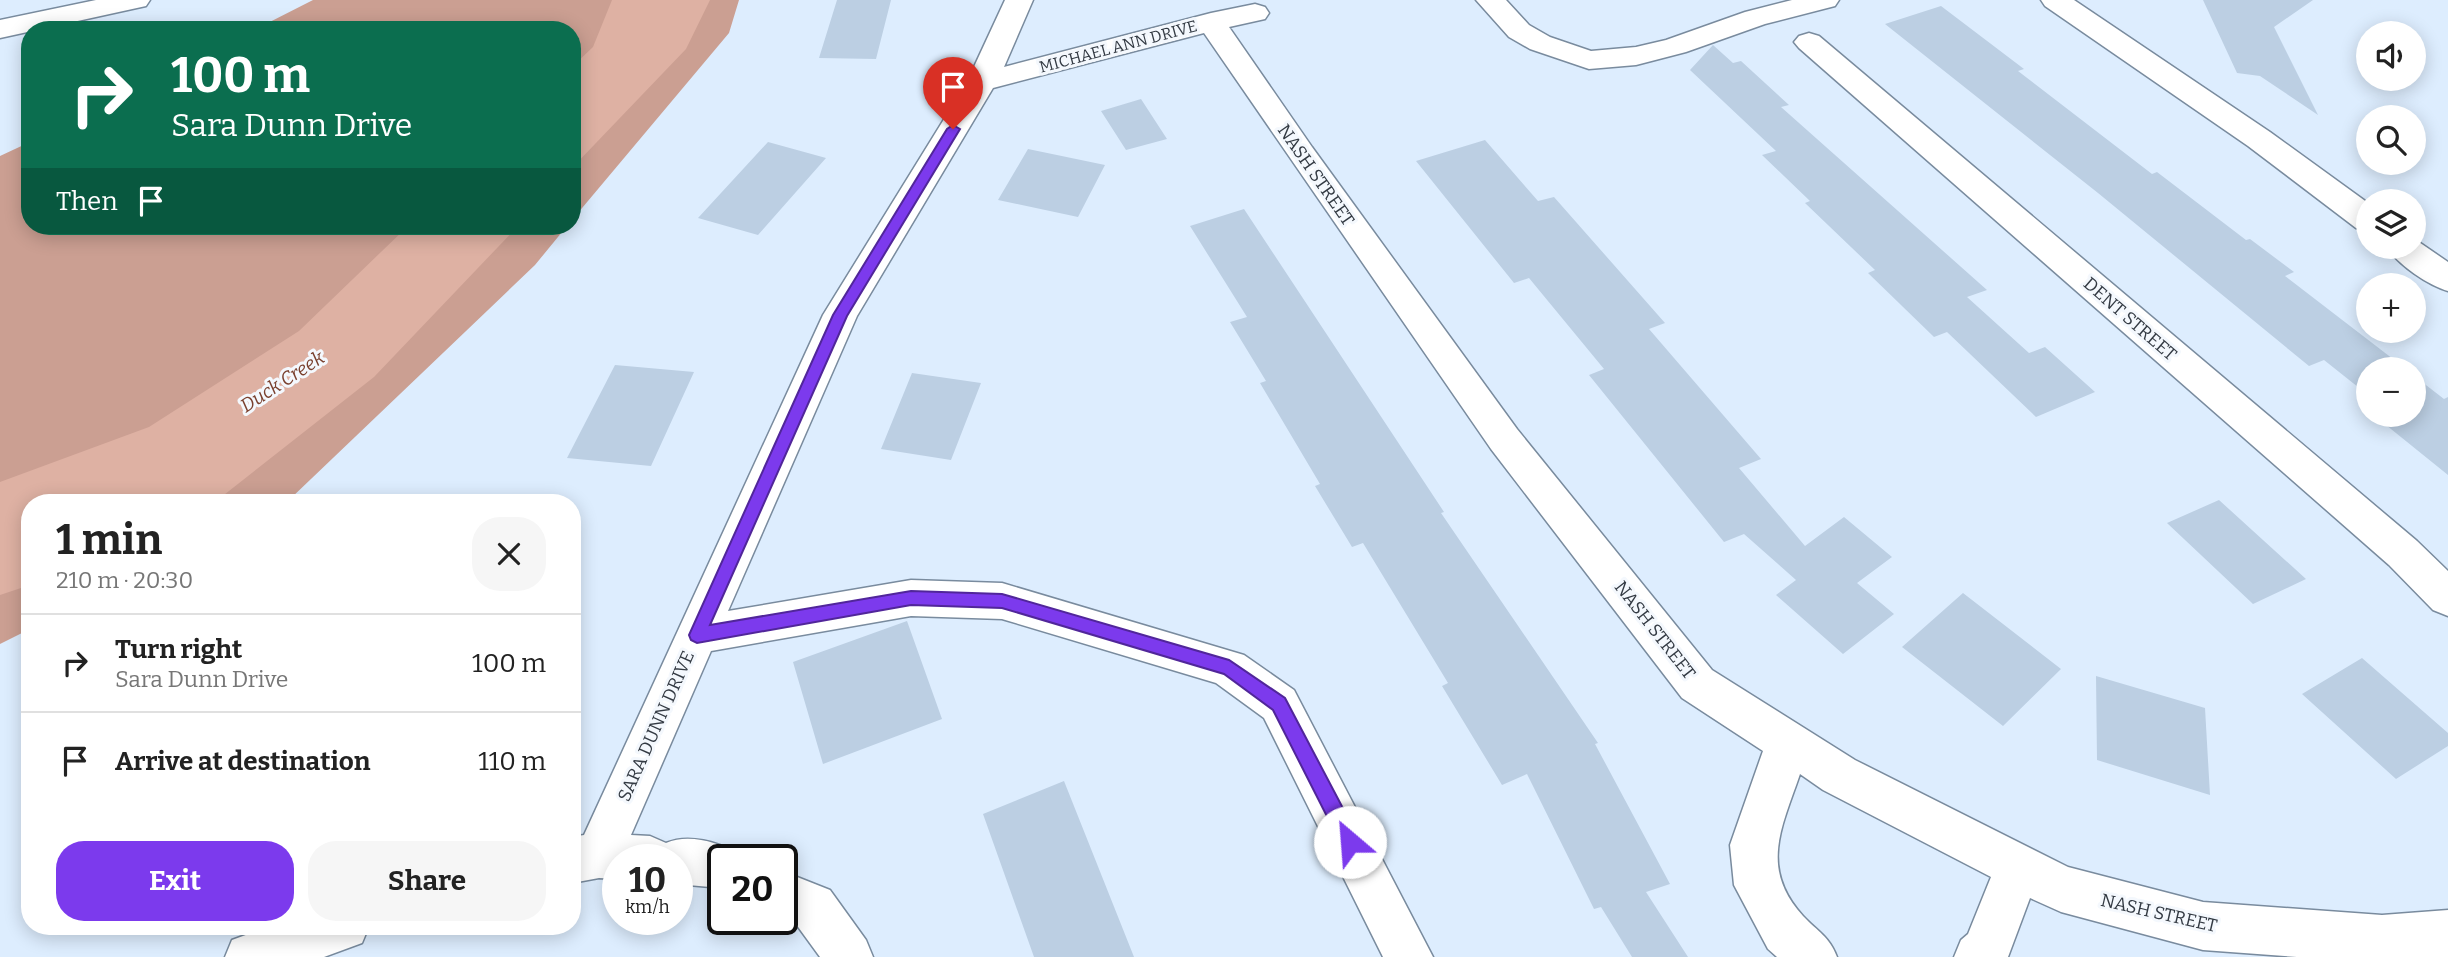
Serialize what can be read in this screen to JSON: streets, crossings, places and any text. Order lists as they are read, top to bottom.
{
  "streets": {
    "street": [
      "MICHAEL ANN DRIVE",
      "NASH STREET",
      "DENT STREET",
      "SARA DUNN DRIVE"
    ]
  },
  "crossings": [
    ["MICHAEL ANN DRIVE", "NASH STREET"],
    ["MICHAEL ANN DRIVE", "SARA DUNN DRIVE"]
  ],
  "water": ["Duck Creek"],
  "page": {
    "map_buttons": ["+", "−"],
    "turn": ["100 m", "Sara Dunn Drive"],
    "then": "Then",
    "heading": ["1 min", "210 m · 20:30"],
    "list": [
      {
        "name": "Turn right",
        "note": "Sara Dunn Drive",
        "value": "100 m"
      },
      {
        "name": "Arrive at destination",
        "value": "110 m"
      }
    ],
    "buttons": ["Exit", "Share"],
    "speed": "10 km/h",
    "limit": "20"
  }
}
